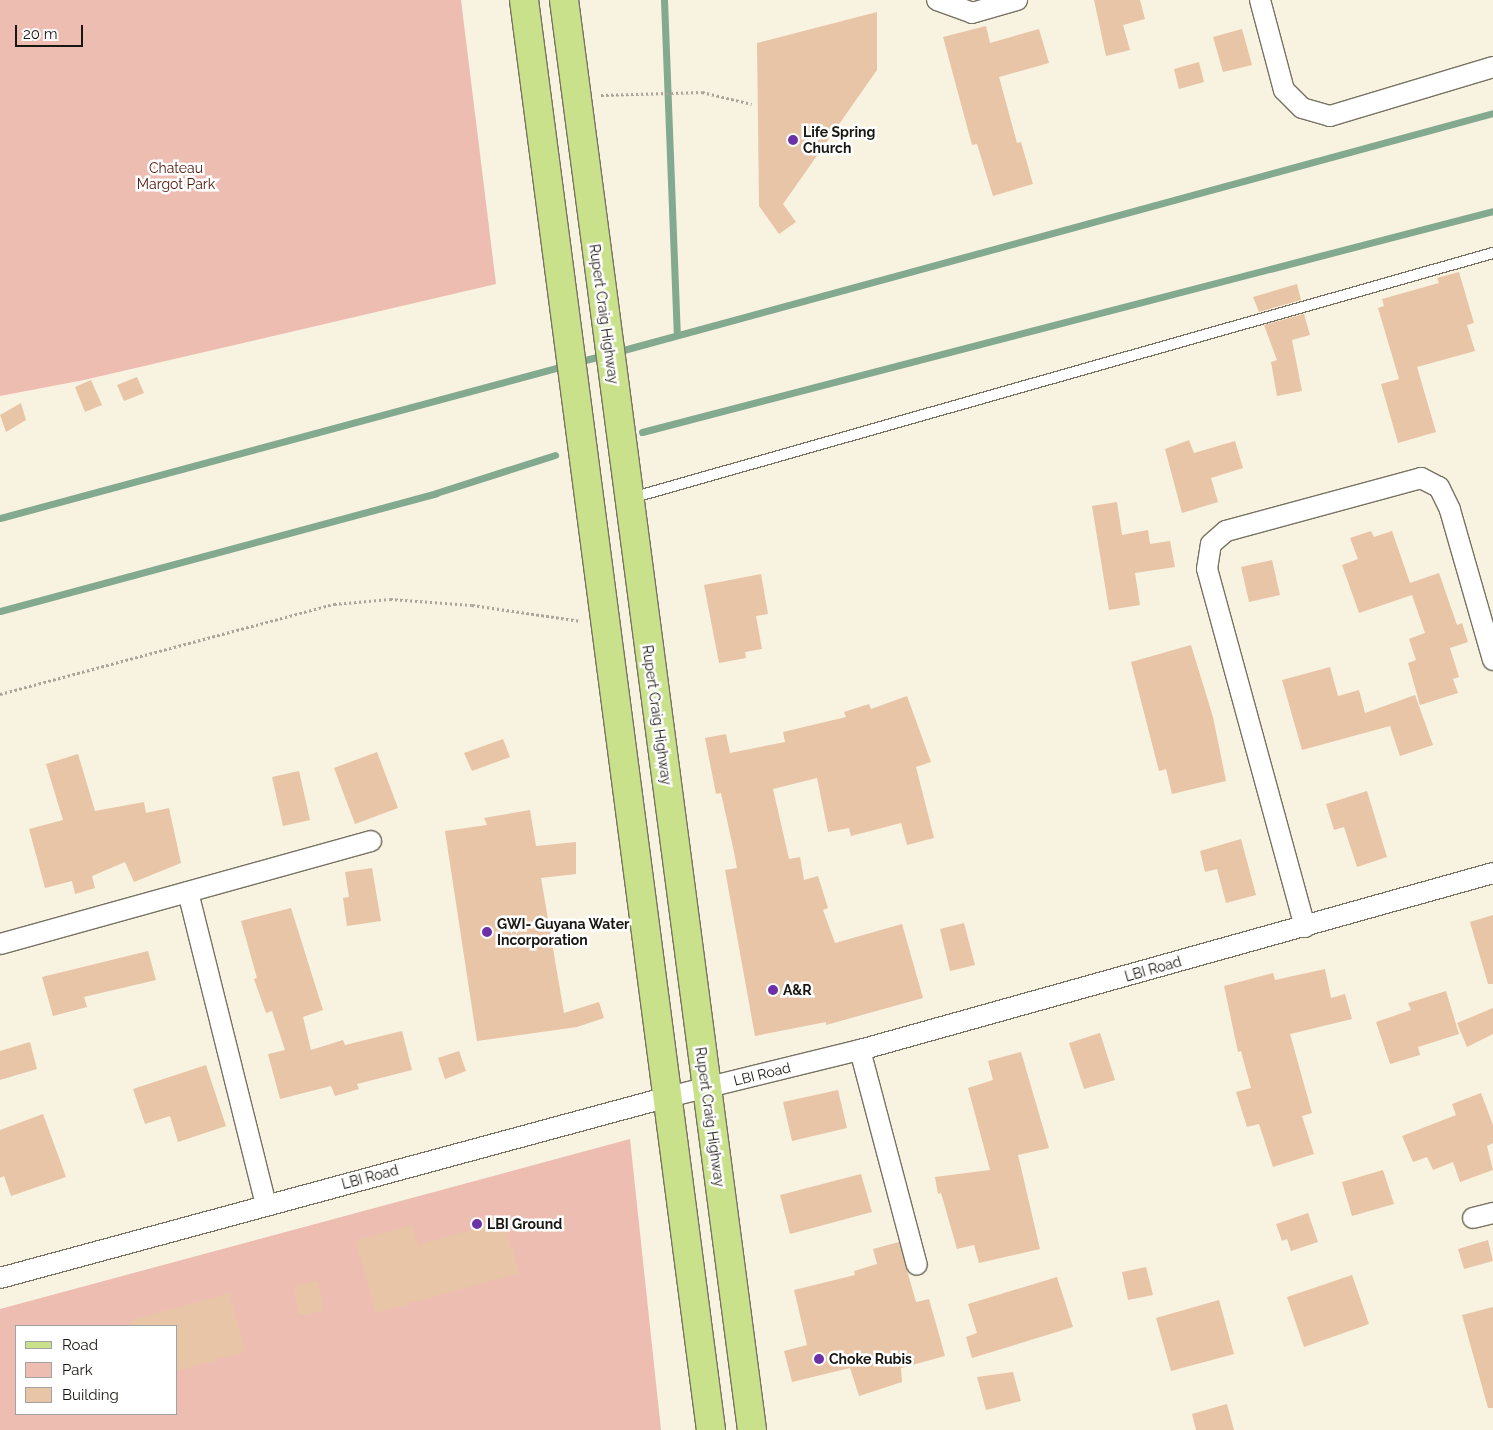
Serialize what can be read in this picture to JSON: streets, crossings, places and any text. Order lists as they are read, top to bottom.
{
  "streets": {
    "main road": ["Rupert Craig Highway"],
    "street": ["LBI Road"]
  },
  "crossings": [
    ["Rupert Craig Highway", "LBI Road"]
  ],
  "parks": ["Chateau Margot Park"],
  "places": [
    "Life Spring Church",
    "GWI- Guyana Water Incorporation",
    "A&R",
    "LBI Ground",
    "Choke Rubis"
  ],
  "legend": ["Road", "Park", "Building"],
  "scale_bar": "20 m"
}
